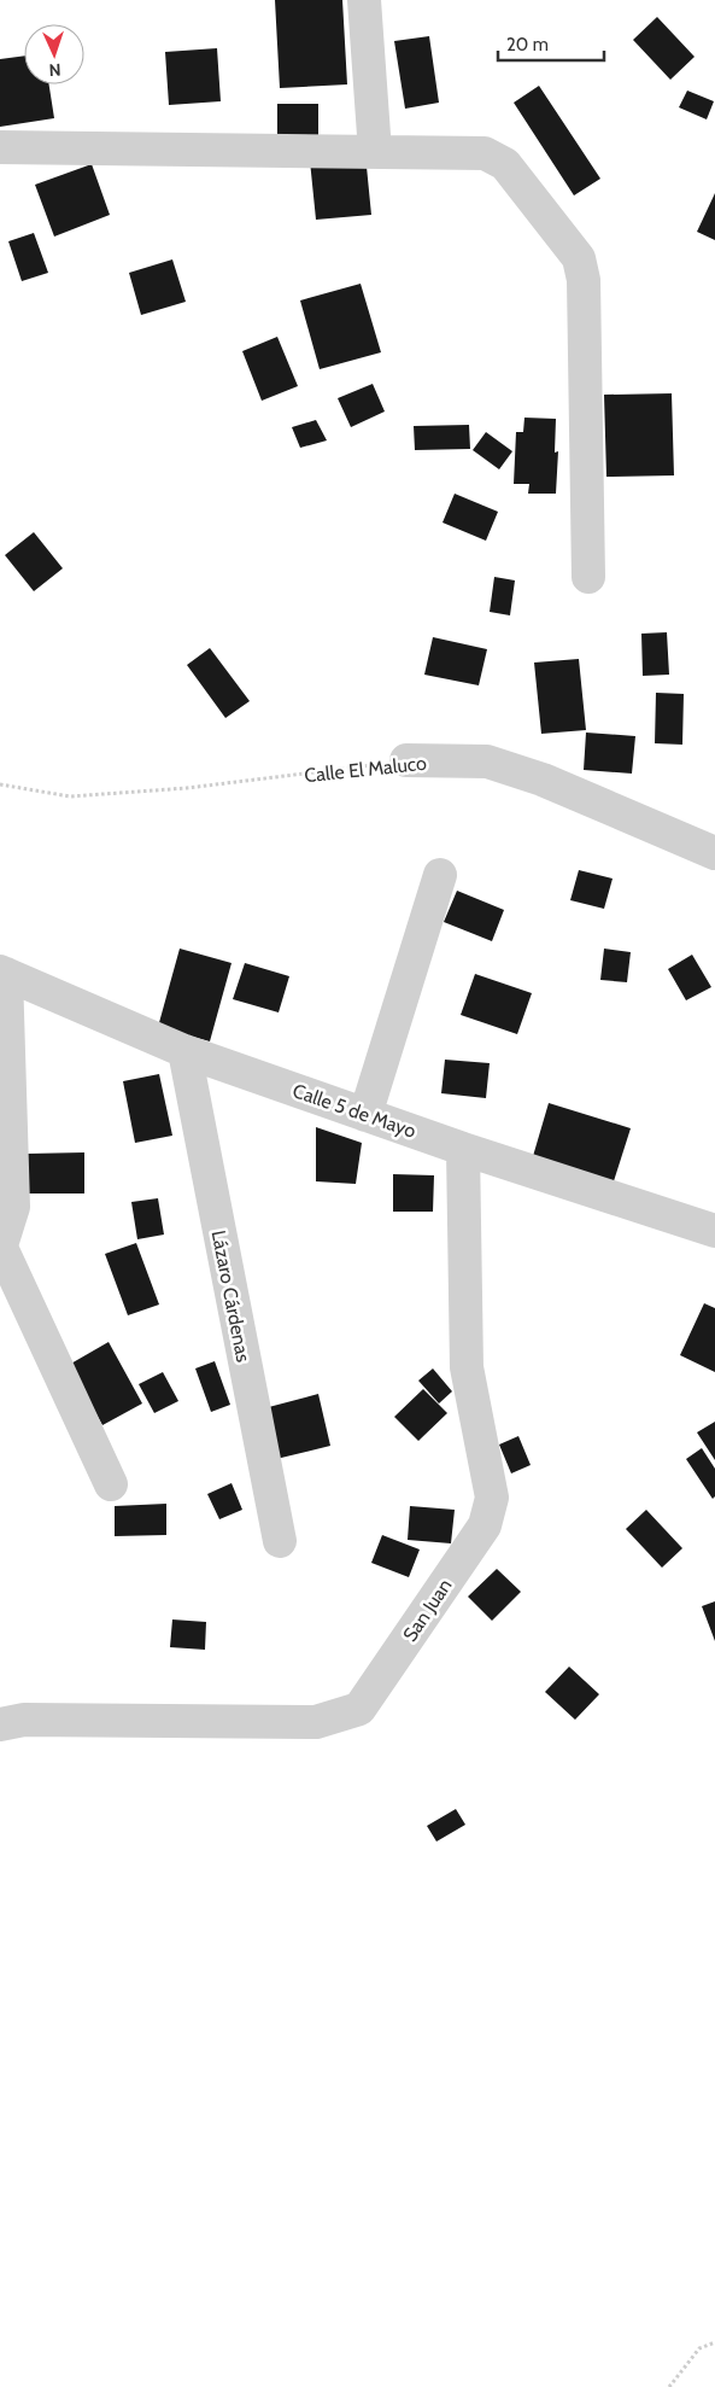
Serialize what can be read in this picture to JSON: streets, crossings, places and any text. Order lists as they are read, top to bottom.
{
  "streets": {
    "street": [
      "Calle El Maluco",
      "Calle 5 de Mayo",
      "Lázaro Cárdenas",
      "San Juan"
    ]
  },
  "crossings": [
    ["Calle 5 de Mayo", "Lázaro Cárdenas"],
    ["Calle 5 de Mayo", "San Juan"]
  ],
  "scale_bar": "20 m",
  "north": "bottom"
}
